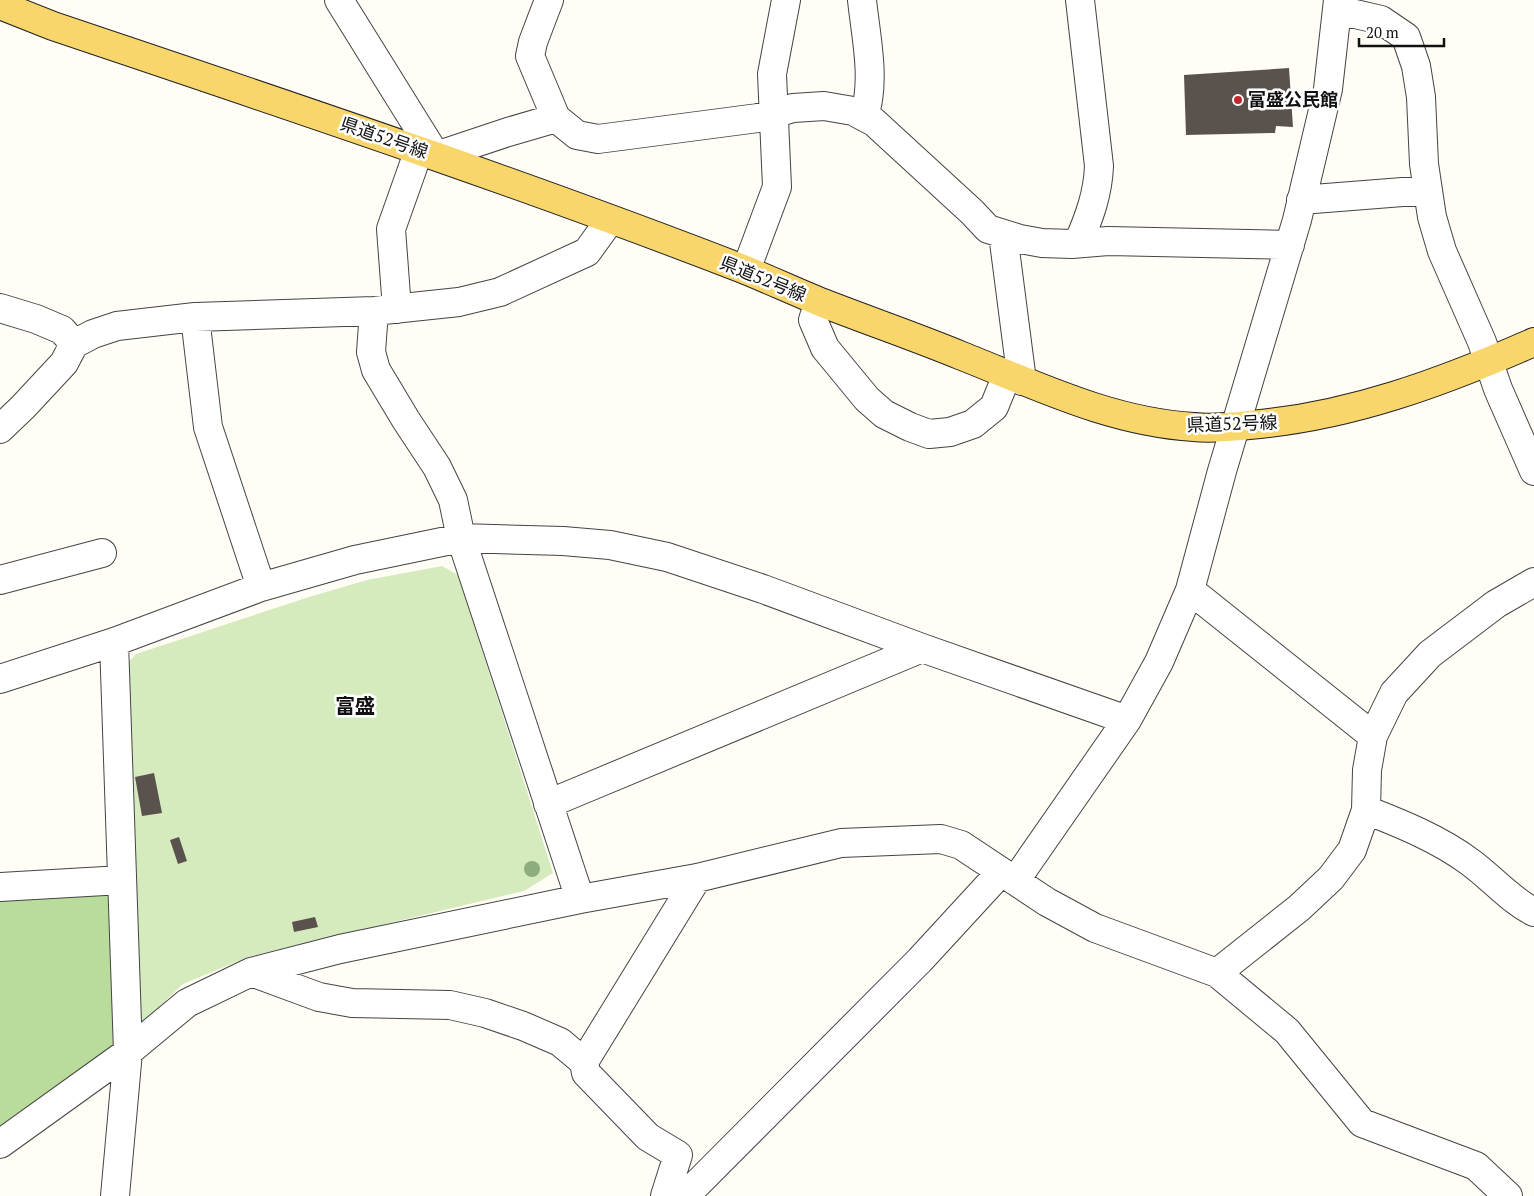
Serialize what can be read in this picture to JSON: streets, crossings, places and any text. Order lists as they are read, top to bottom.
{
  "streets": {
    "main road": ["県道52号線"]
  },
  "districts": ["富盛"],
  "places": ["富盛公民館"],
  "scale_bar": "20 m"
}
